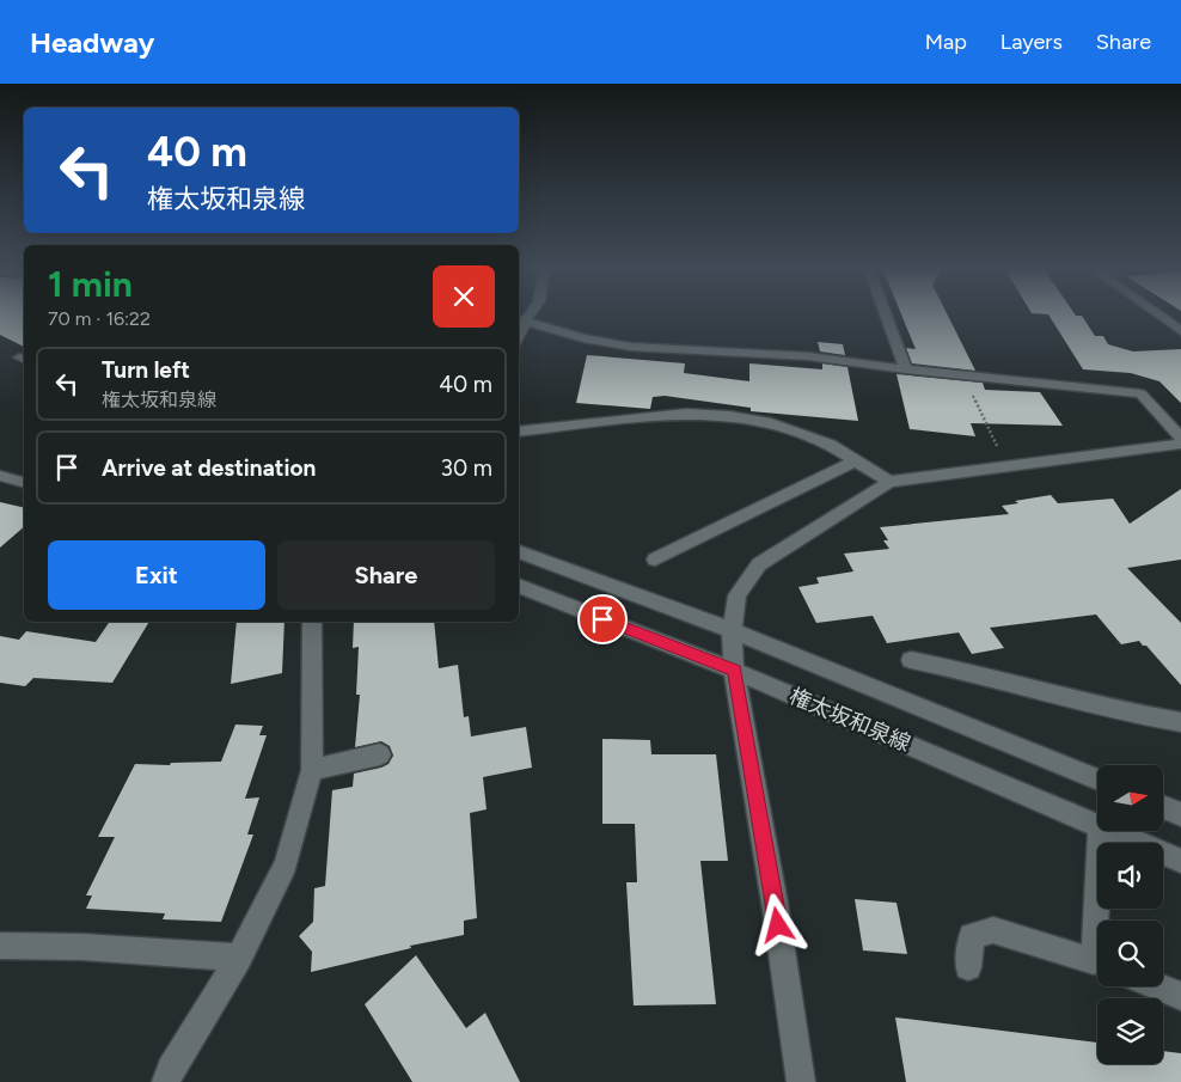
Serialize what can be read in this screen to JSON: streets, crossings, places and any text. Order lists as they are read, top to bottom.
{
  "streets": {
    "street": ["権太坂和泉線"]
  },
  "north": "right",
  "page": {
    "header": "Headway",
    "nav": ["Map", "Layers", "Share"],
    "turn": ["40 m", "権太坂和泉線"],
    "heading": ["1 min", "70 m · 16:22"],
    "list": [
      {
        "name": "Turn left",
        "note": "権太坂和泉線",
        "value": "40 m"
      },
      {
        "name": "Arrive at destination",
        "value": "30 m"
      }
    ],
    "buttons": ["Exit", "Share"]
  }
}
